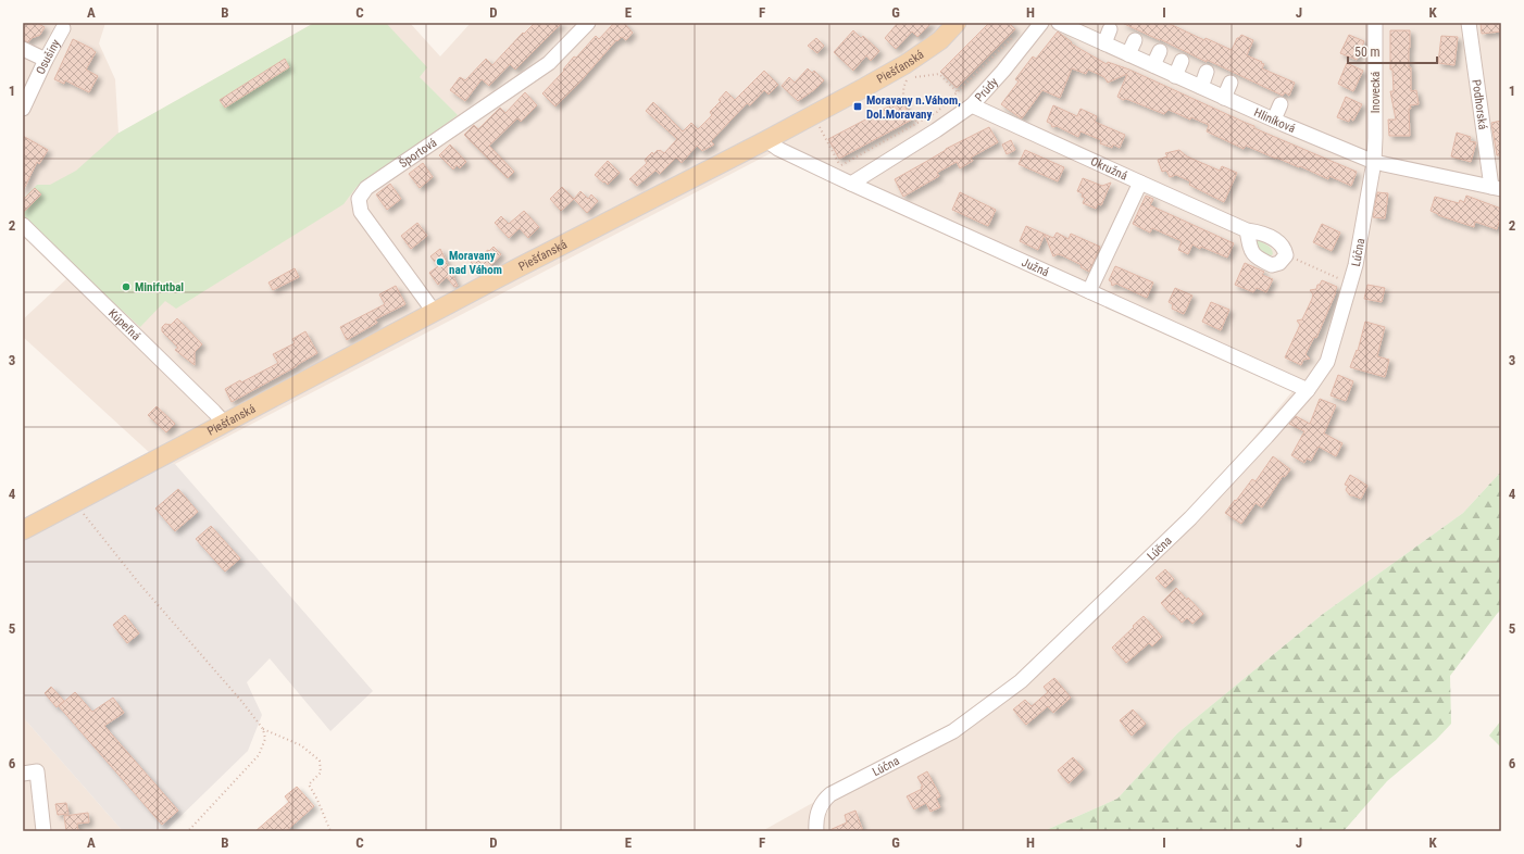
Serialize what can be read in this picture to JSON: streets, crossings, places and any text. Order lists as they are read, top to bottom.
{
  "streets": {
    "main road": ["Piešťanská"],
    "street": [
      "Osušiny",
      "Prúdy",
      "Inovecká",
      "Podhorská",
      "Hliníková",
      "Športová",
      "Okružná",
      "Lúčna",
      "Južná",
      "Kúpeľná"
    ]
  },
  "crossings": [
    ["Piešťanská", "Športová"],
    ["Piešťanská", "Južná"],
    ["Piešťanská", "Kúpeľná"],
    ["Prúdy", "Okružná"],
    ["Prúdy", "Južná"],
    ["Inovecká", "Hliníková"],
    ["Inovecká", "Lúčna"],
    ["Podhorská", "Hliníková"],
    ["Hliníková", "Lúčna"],
    ["Lúčna", "Južná"]
  ],
  "places": {
    "transit": ["Moravany n.Váhom, Dol.Moravany"],
    "other": ["Moravany nad Váhom", "Minifutbal"]
  },
  "scale_bar": "50 m",
  "grid": {
    "columns": [
      "A",
      "B",
      "C",
      "D",
      "E",
      "F",
      "G",
      "H",
      "I",
      "J",
      "K"
    ],
    "rows": [
      "1",
      "2",
      "3",
      "4",
      "5",
      "6"
    ]
  }
}
